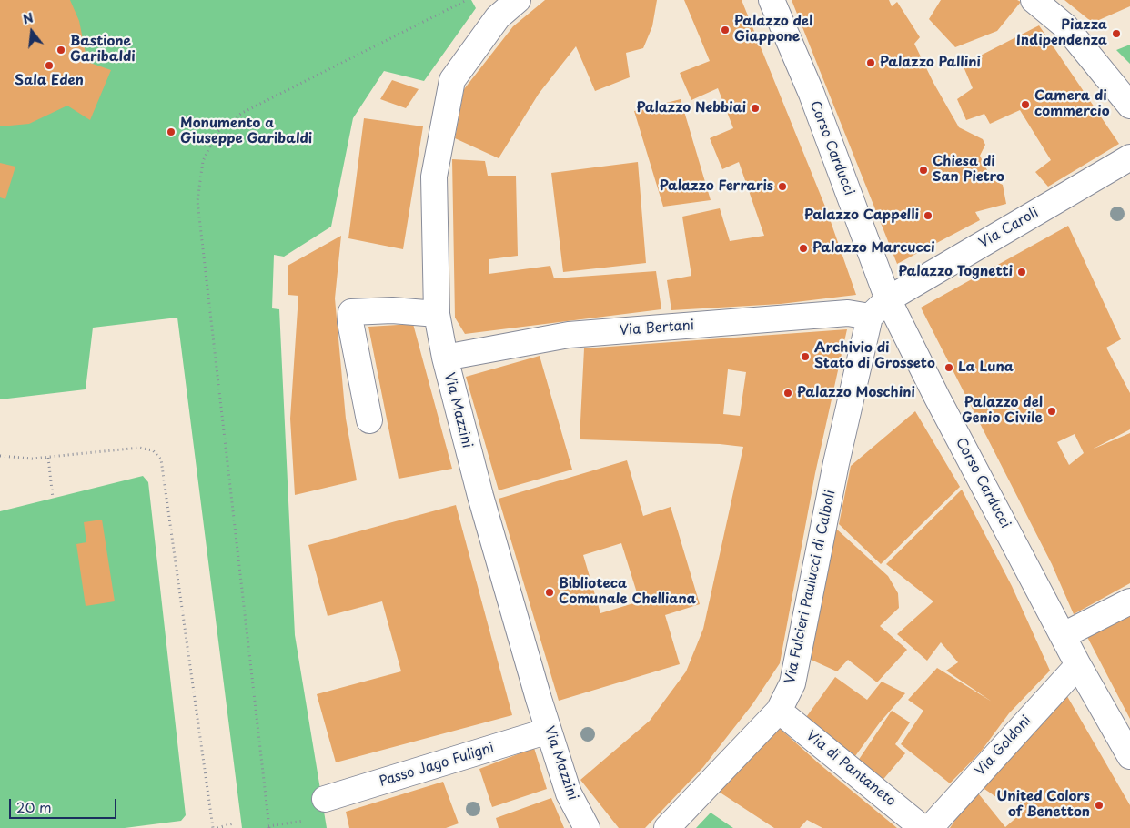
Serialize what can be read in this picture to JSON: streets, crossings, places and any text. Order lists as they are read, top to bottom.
{
  "streets": {
    "street": [
      "Corso Carducci",
      "Via Caroli",
      "Via Bertani",
      "Via Mazzini",
      "Via Fulcieri Paulucci di Calboli",
      "Via Goldoni",
      "Passo Jago Fuligni",
      "Via di Pantaneto"
    ]
  },
  "crossings": [
    ["Corso Carducci", "Via Caroli"],
    ["Corso Carducci", "Via Goldoni"],
    ["Via Caroli", "Via Bertani"],
    ["Via Caroli", "Via Fulcieri Paulucci di Calboli"],
    ["Via Bertani", "Via Mazzini"],
    ["Via Bertani", "Via Fulcieri Paulucci di Calboli"],
    ["Via Mazzini", "Passo Jago Fuligni"],
    ["Via Fulcieri Paulucci di Calboli", "Via di Pantaneto"]
  ],
  "places": [
    "Palazzo del Giappone",
    "Piazza Indipendenza",
    "Bastione Garibaldi",
    "Palazzo Pallini",
    "Sala Eden",
    "Camera di commercio",
    "Palazzo Nebbiai",
    "Monumento a Giuseppe Garibaldi",
    "Chiesa di San Pietro",
    "Palazzo Ferraris",
    "Palazzo Cappelli",
    "Palazzo Marcucci",
    "Palazzo Tognetti",
    "Archivio di Stato di Grosseto",
    "La Luna",
    "Palazzo Moschini",
    "Palazzo del Genio Civile",
    "Biblioteca Comunale Chelliana",
    "United Colors of Benetton"
  ],
  "scale_bar": "20 m",
  "north": "top"
}
